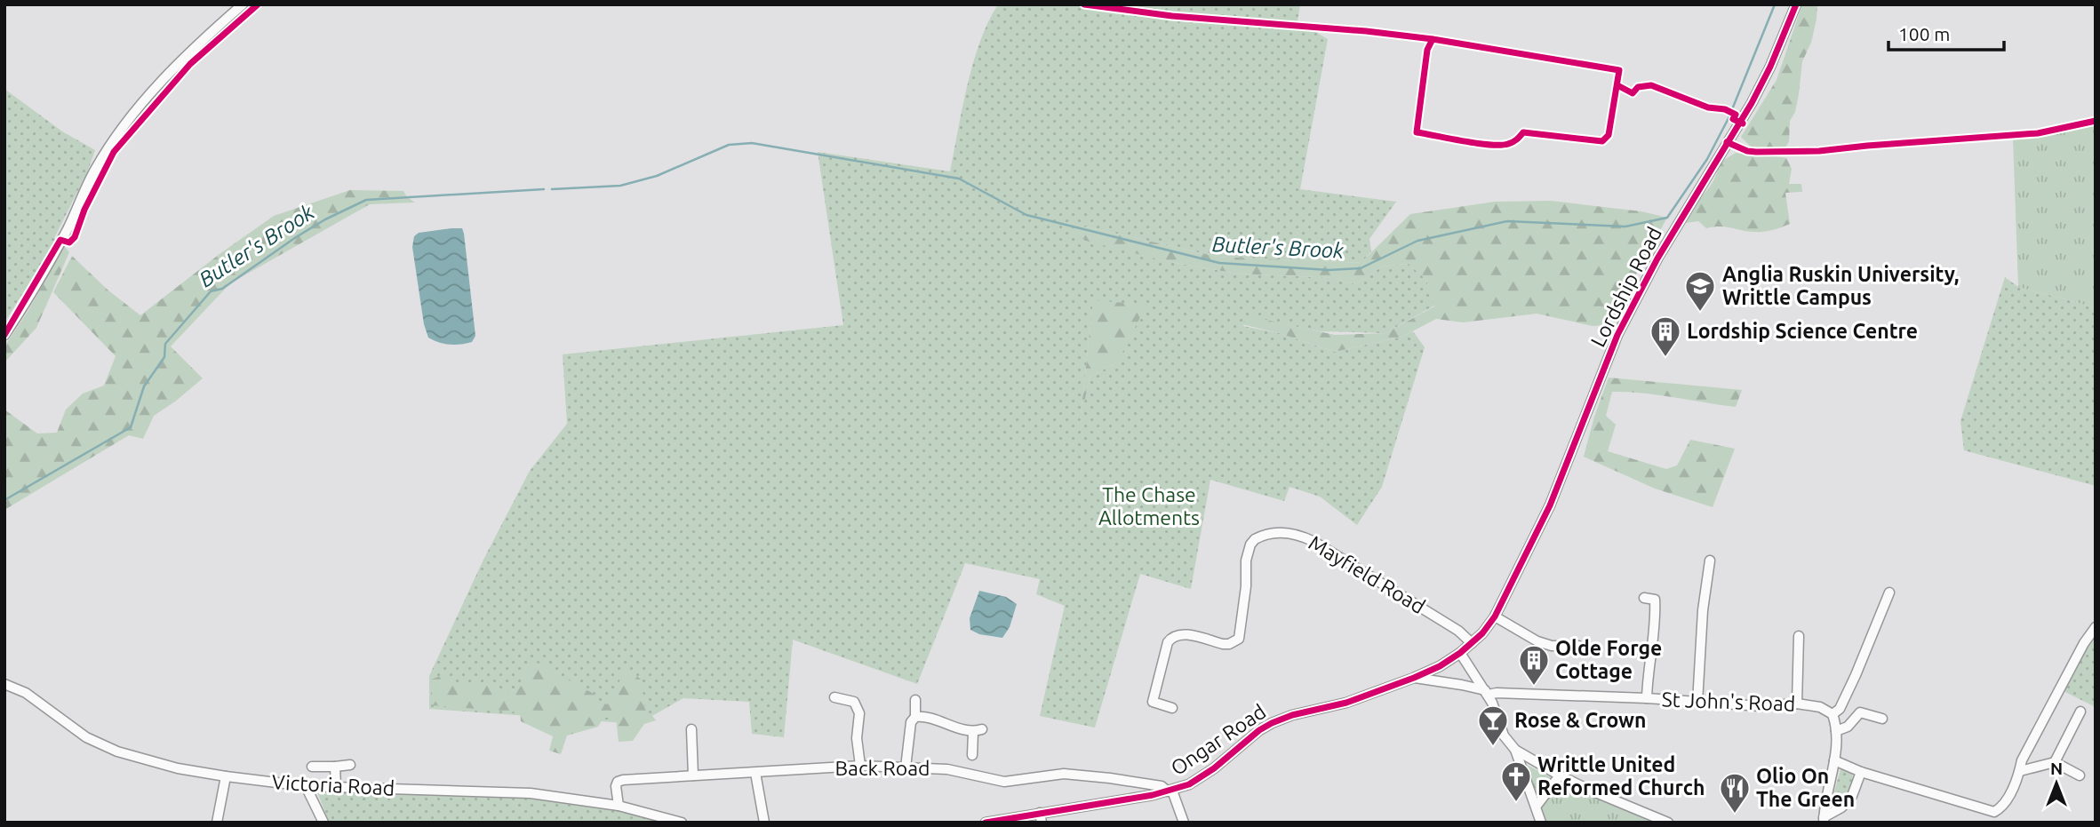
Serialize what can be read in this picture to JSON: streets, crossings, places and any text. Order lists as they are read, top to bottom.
{
  "streets": {
    "street": [
      "Lordship Road",
      "Mayfield Road",
      "St John's Road",
      "Ongar Road",
      "Back Road",
      "Victoria Road"
    ]
  },
  "crossings": [
    ["Lordship Road", "Mayfield Road"],
    ["Lordship Road", "Ongar Road"],
    ["St John's Road", "Ongar Road"],
    ["Ongar Road", "Back Road"],
    ["Back Road", "Victoria Road"]
  ],
  "water": ["Butler's Brook"],
  "parks": ["The Chase Allotments"],
  "places": {
    "school or university": ["Anglia Ruskin University, Writtle Campus"],
    "building": ["Lordship Science Centre", "Olde Forge Cottage"],
    "bar": ["Rose & Crown"],
    "church": ["Writtle United Reformed Church"],
    "restaurant": ["Olio On The Green"]
  },
  "scale_bar": "100 m",
  "north": "top"
}
